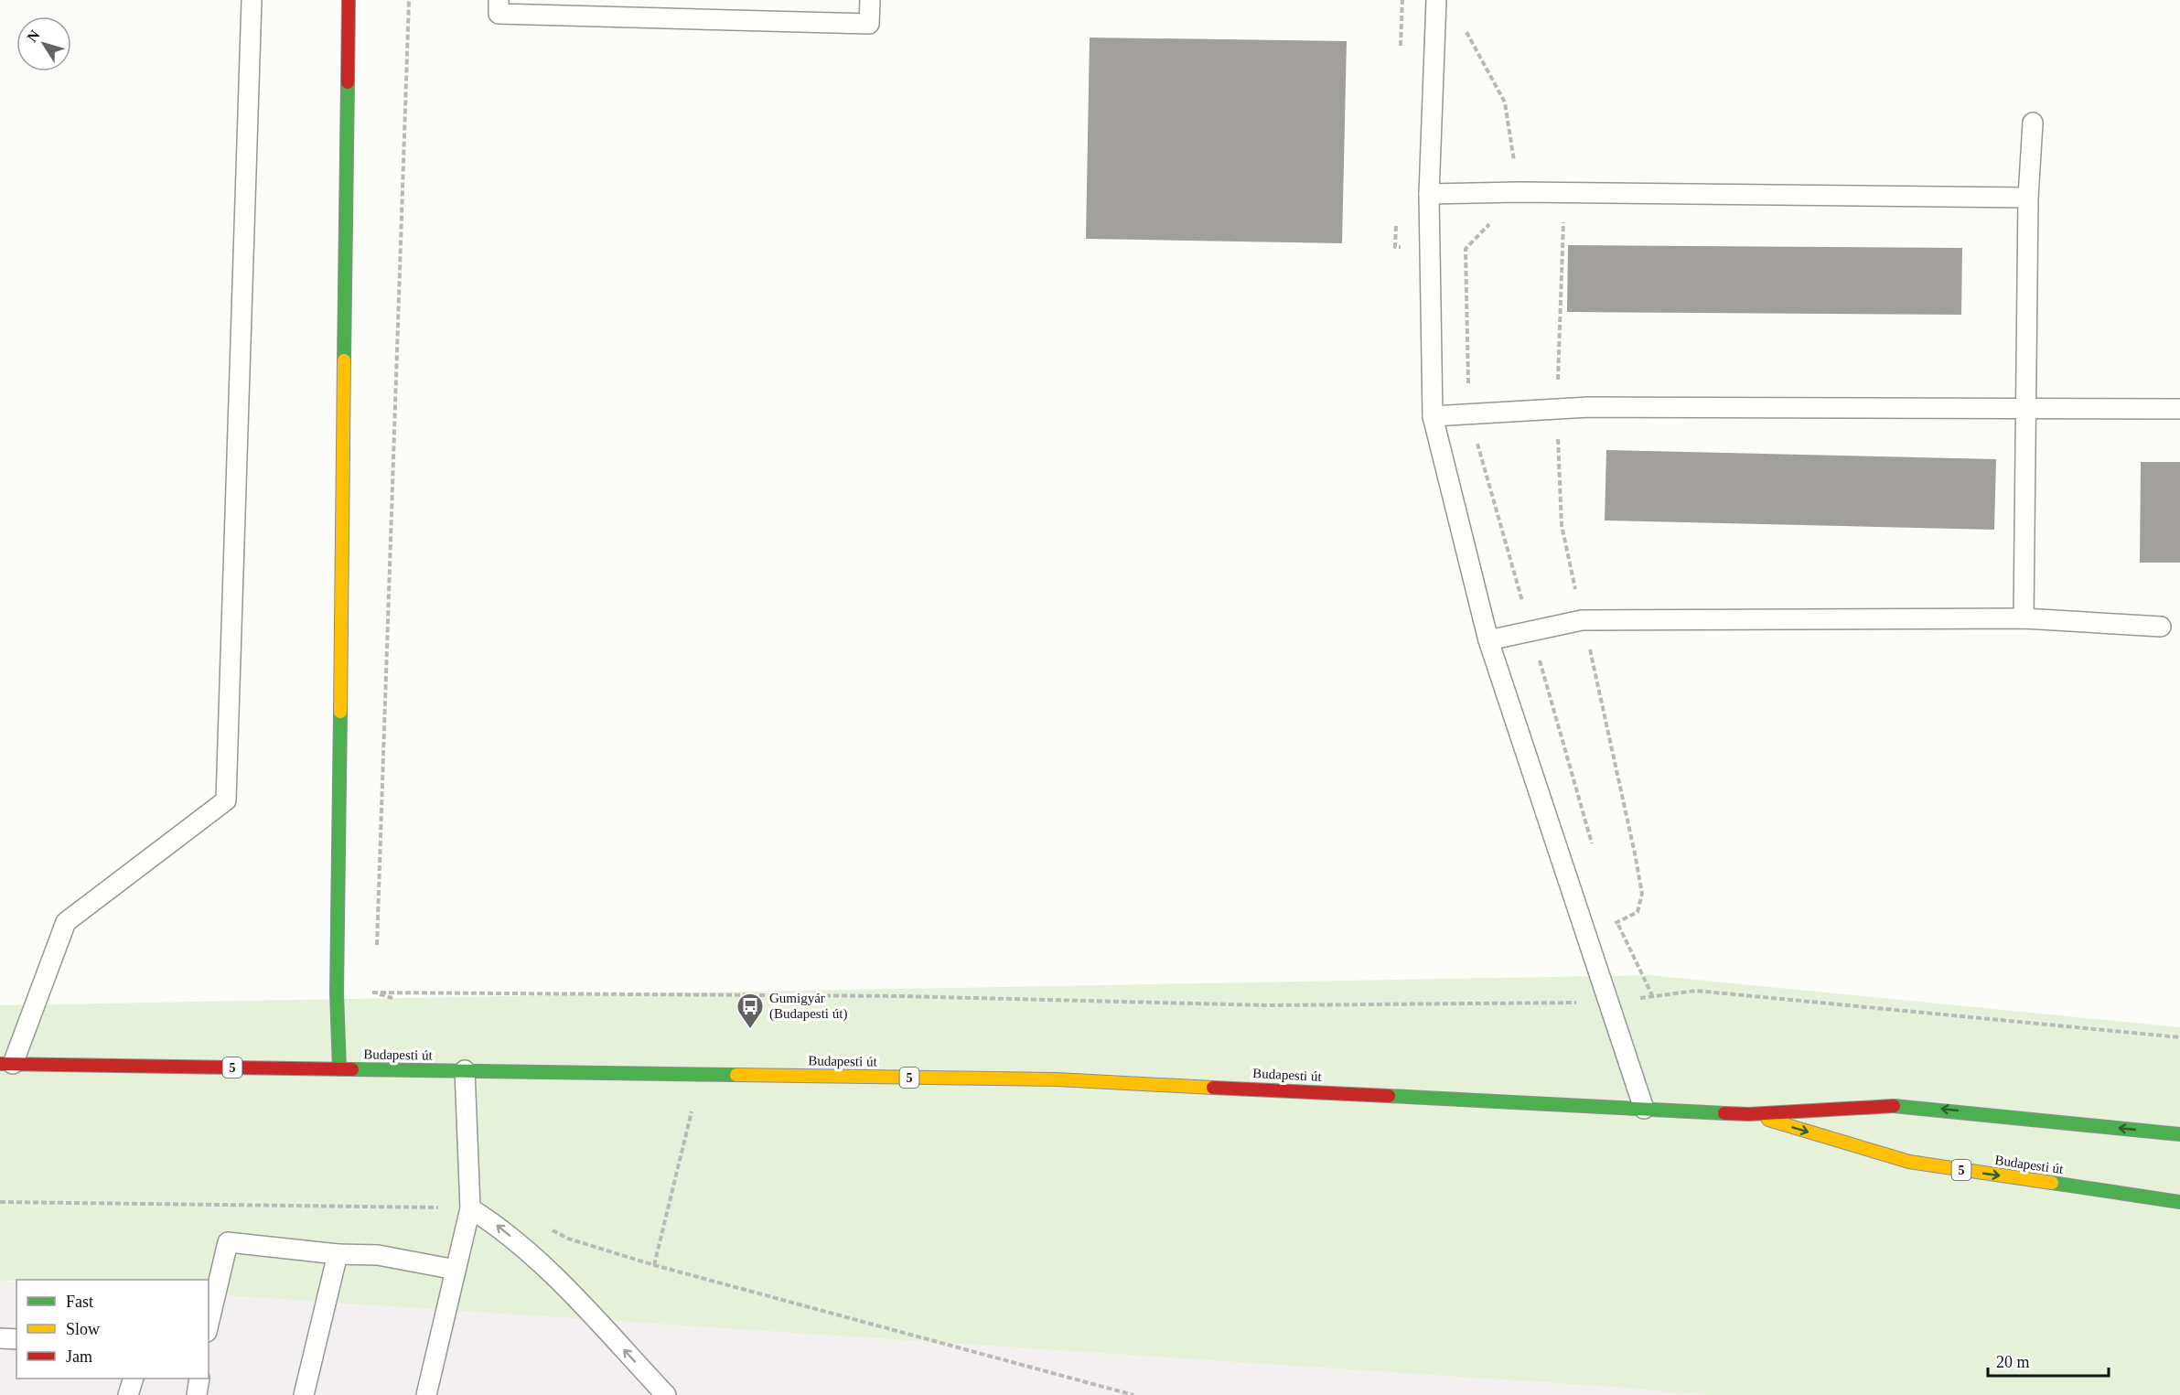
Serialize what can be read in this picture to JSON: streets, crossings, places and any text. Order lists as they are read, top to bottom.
{
  "streets": {
    "main road": ["Budapesti út", "5"]
  },
  "places": {
    "bus stop": ["Gumigyár (Budapesti út)"]
  },
  "legend": ["Fast", "Slow", "Jam"],
  "scale_bar": "20 m",
  "north": "top left"
}
